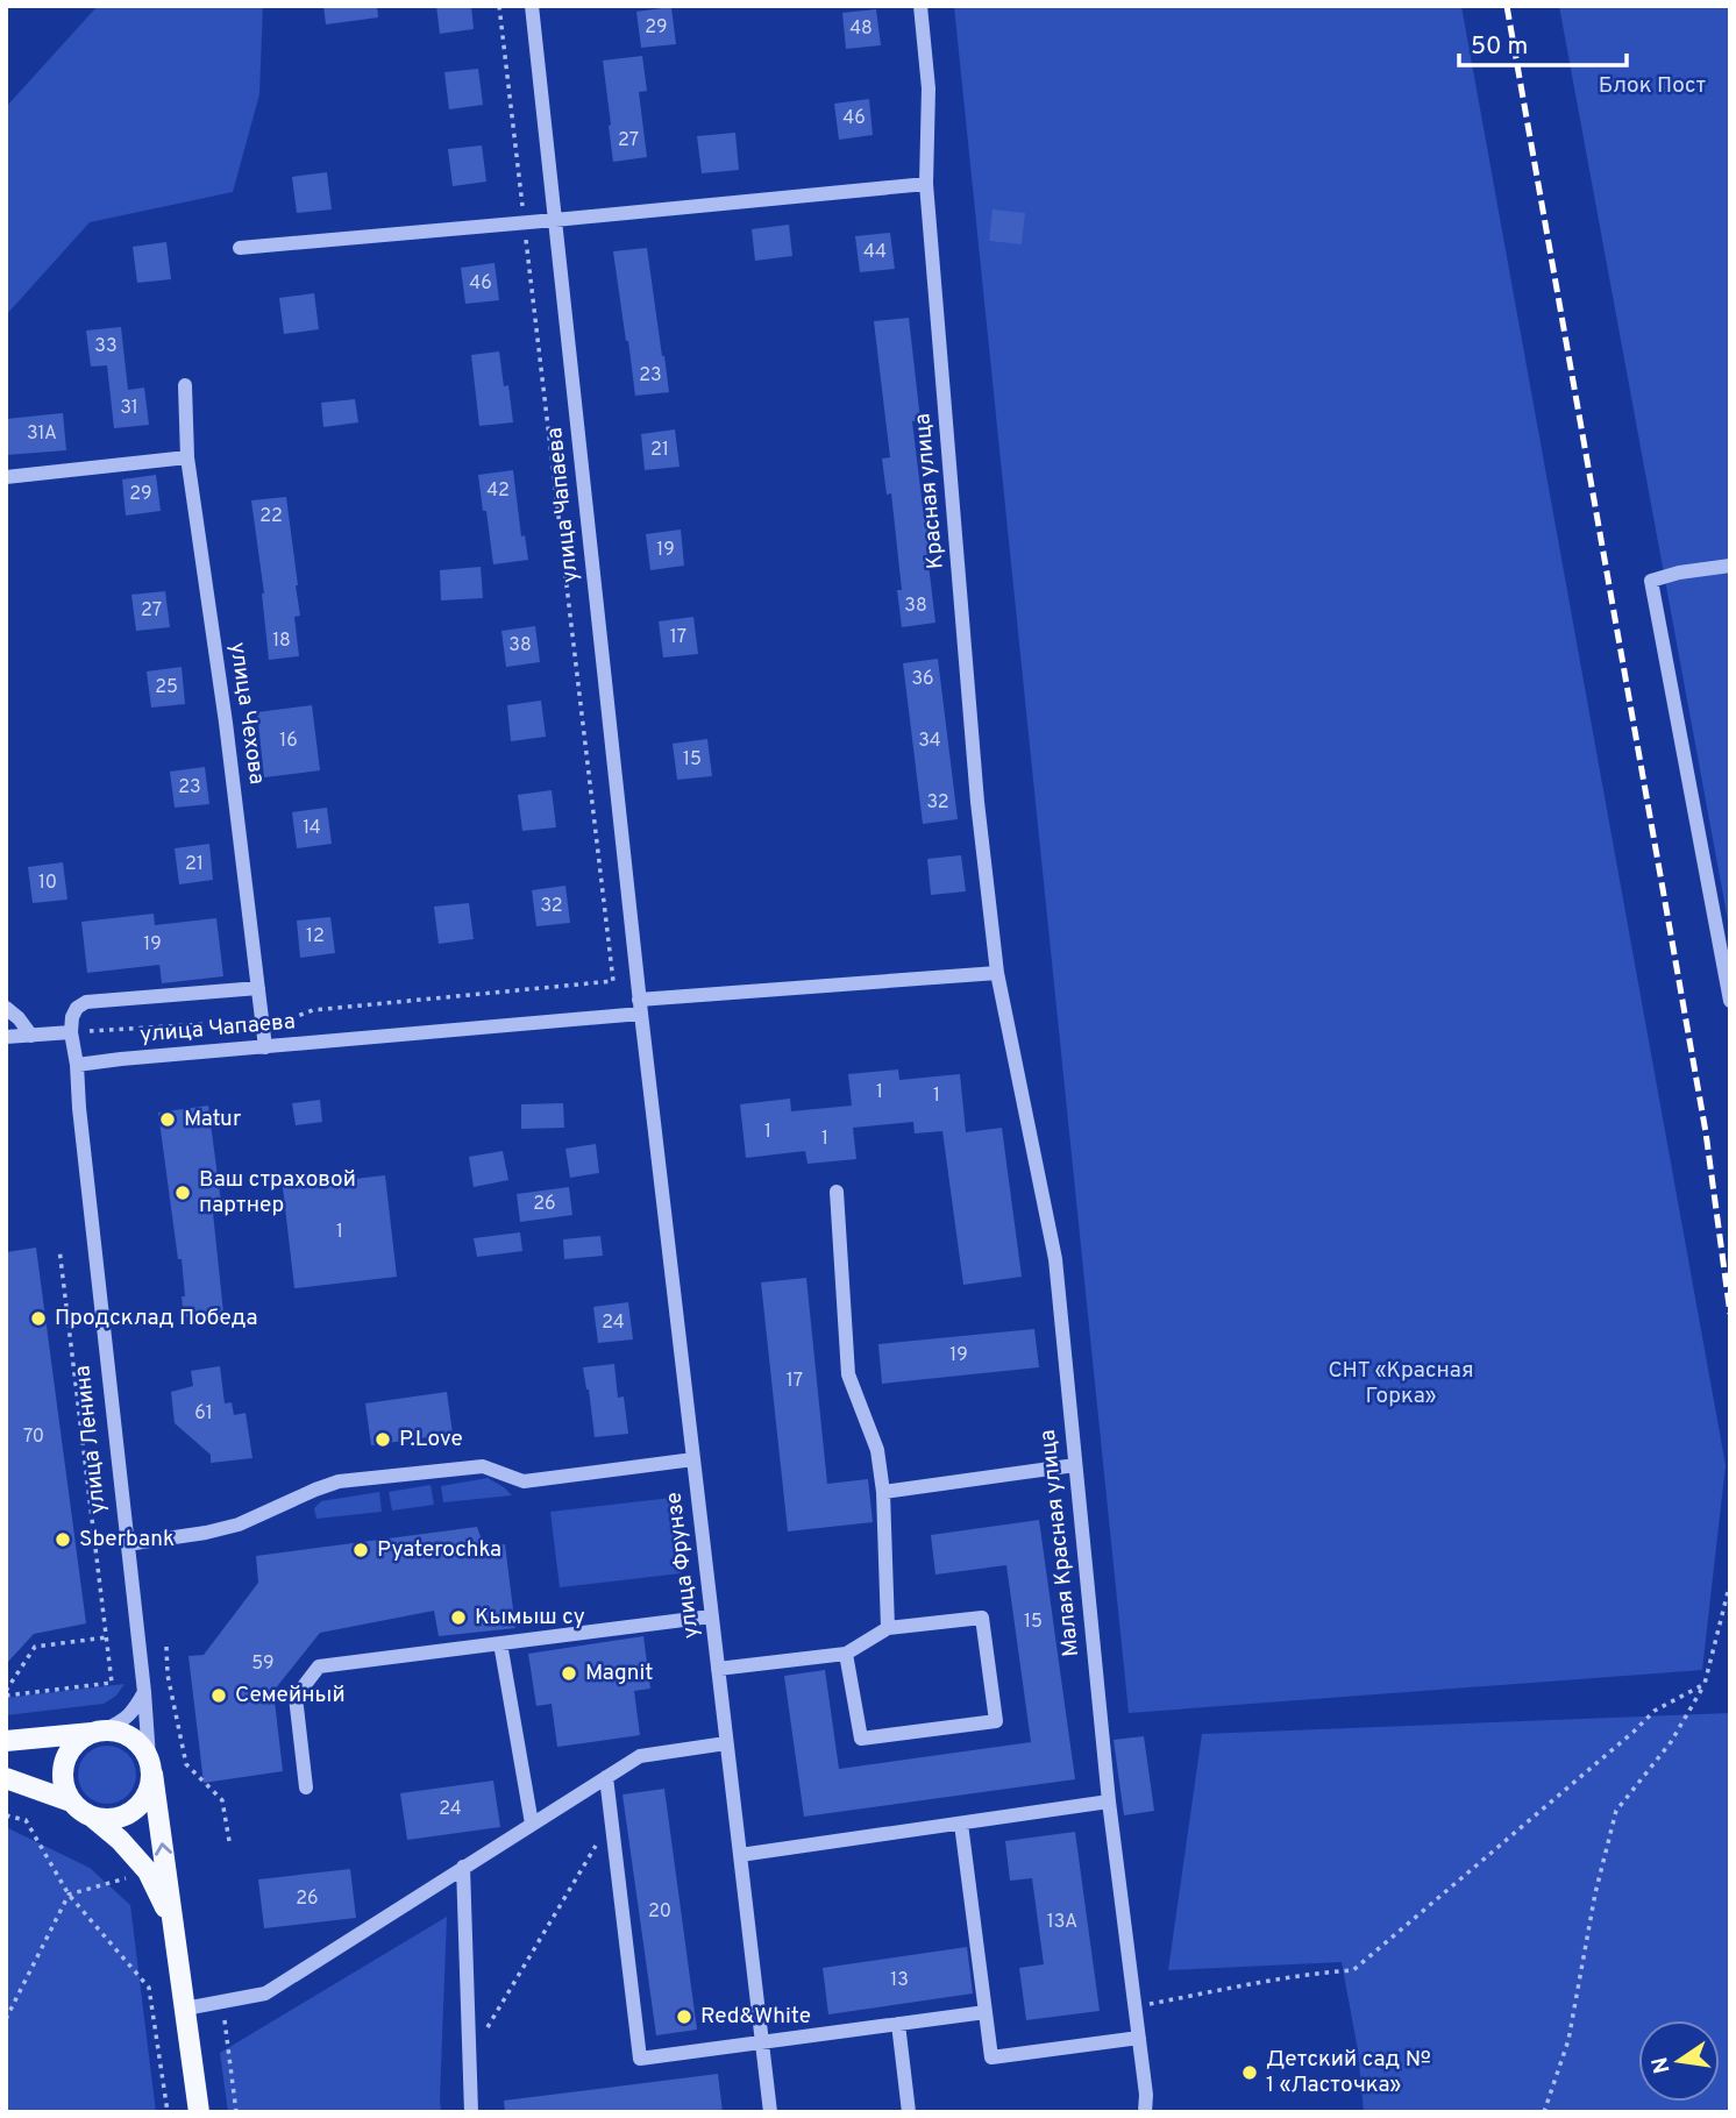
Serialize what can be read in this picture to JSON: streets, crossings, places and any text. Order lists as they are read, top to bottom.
{
  "streets": {
    "main road": ["улица Ленина"],
    "street": [
      "Красная улица",
      "улица Чапаева",
      "улица Чехова",
      "Малая Красная улица",
      "улица Фрунзе"
    ]
  },
  "crossings": [
    ["Красная улица", "улица Чапаева"],
    ["Красная улица", "Малая Красная улица"],
    ["улица Чапаева", "улица Чехова"],
    ["улица Чапаева", "улица Ленина"],
    ["улица Чапаева", "Малая Красная улица"],
    ["улица Чапаева", "улица Фрунзе"]
  ],
  "parks": ["Блок Пост", "СНТ «Красная Горка»"],
  "places": [
    "Matur",
    "Ваш страховой партнер",
    "Продсклад Победа",
    "P.Love",
    "Sberbank",
    "Pyaterochka",
    "Кымыш су",
    "Magnit",
    "Семейный",
    "Red&White",
    "Детский сад № 1 «Ласточка»"
  ],
  "house_numbers": [
    "29",
    "48",
    "46",
    "27",
    "44",
    "46",
    "33",
    "23",
    "31",
    "31А",
    "21",
    "42",
    "29",
    "22",
    "19",
    "38",
    "27",
    "17",
    "18",
    "38",
    "36",
    "25",
    "16",
    "34",
    "15",
    "23",
    "32",
    "14",
    "21",
    "10",
    "32",
    "12",
    "19",
    "1",
    "1",
    "1",
    "1",
    "26",
    "1",
    "24",
    "19",
    "17",
    "61",
    "70",
    "15",
    "59",
    "24",
    "26",
    "20",
    "13А",
    "13"
  ],
  "scale_bar": "50 m",
  "north": "left"
}
